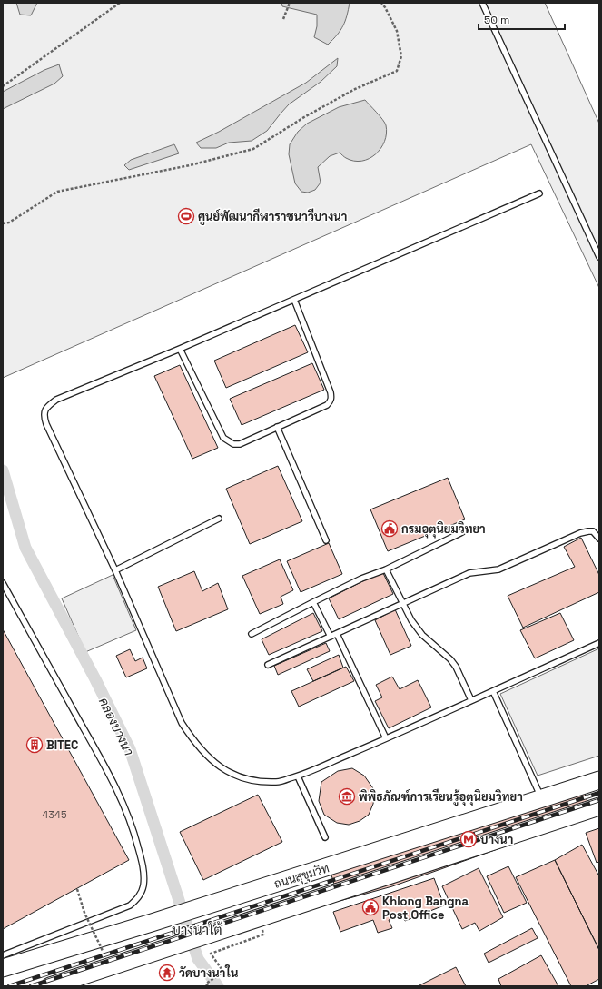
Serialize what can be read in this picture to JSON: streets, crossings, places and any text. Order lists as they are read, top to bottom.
{
  "streets": {
    "highway": ["ถนนสุขุมวิท"]
  },
  "districts": ["บางนาใต้"],
  "water": ["คลองบางนา"],
  "places": {
    "sports": ["ศูนย์พัฒนากีฬาราชนาวีบางนา"],
    "public building": ["กรมอุตุนิยมวิทยา", "Khlong Bangna Post Office"],
    "building": ["BITEC"],
    "museum": ["พิพิธภัณฑ์การเรียนรู้อุตุนิยมวิทยา"],
    "metro station": ["บางนา"],
    "temple": ["วัดบางนาใน"]
  },
  "house_numbers": ["4345"],
  "scale_bar": "50 m"
}
